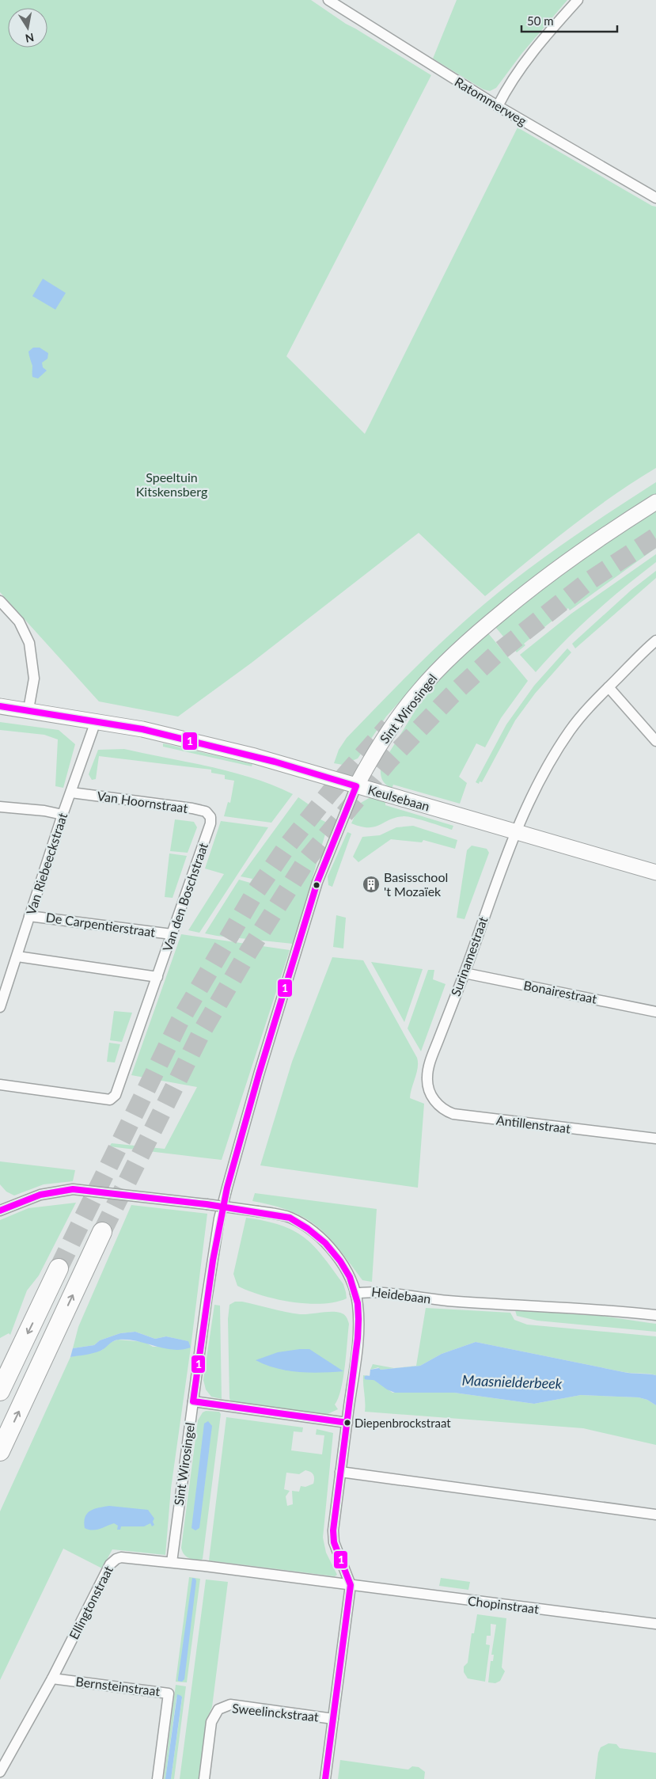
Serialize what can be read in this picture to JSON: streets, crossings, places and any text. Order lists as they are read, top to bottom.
{
  "streets": {
    "street": [
      "Ratommerweg",
      "Sint Wirosingel",
      "Keulsebaan",
      "Van Hoornstraat",
      "Van Riebeeckstraat",
      "Van den Boschstraat",
      "De Carpentierstraat",
      "Surinamestraat",
      "Bonairestraat",
      "Antillenstraat",
      "Heidebaan",
      "Ellingtonstraat",
      "Chopinstraat",
      "Bernsteinstraat",
      "Sweelinckstraat"
    ]
  },
  "crossings": [
    ["Sint Wirosingel", "Keulsebaan"],
    ["Sint Wirosingel", "Ellingtonstraat"],
    ["Keulsebaan", "Van Riebeeckstraat"],
    ["Keulsebaan", "Surinamestraat"],
    ["Van Hoornstraat", "Van Riebeeckstraat"],
    ["Van Hoornstraat", "Van den Boschstraat"],
    ["Van Riebeeckstraat", "De Carpentierstraat"],
    ["Van den Boschstraat", "De Carpentierstraat"],
    ["Surinamestraat", "Bonairestraat"],
    ["Surinamestraat", "Antillenstraat"],
    ["Ellingtonstraat", "Chopinstraat"],
    ["Ellingtonstraat", "Bernsteinstraat"]
  ],
  "water": ["Maasnielderbeek"],
  "parks": ["Speeltuin Kitskensberg"],
  "places": {
    "building": ["Basisschool 't Mozaïek"],
    "other": ["Diepenbrockstraat"]
  },
  "lines": ["transit line 1"],
  "scale_bar": "50 m",
  "north": "bottom"
}
